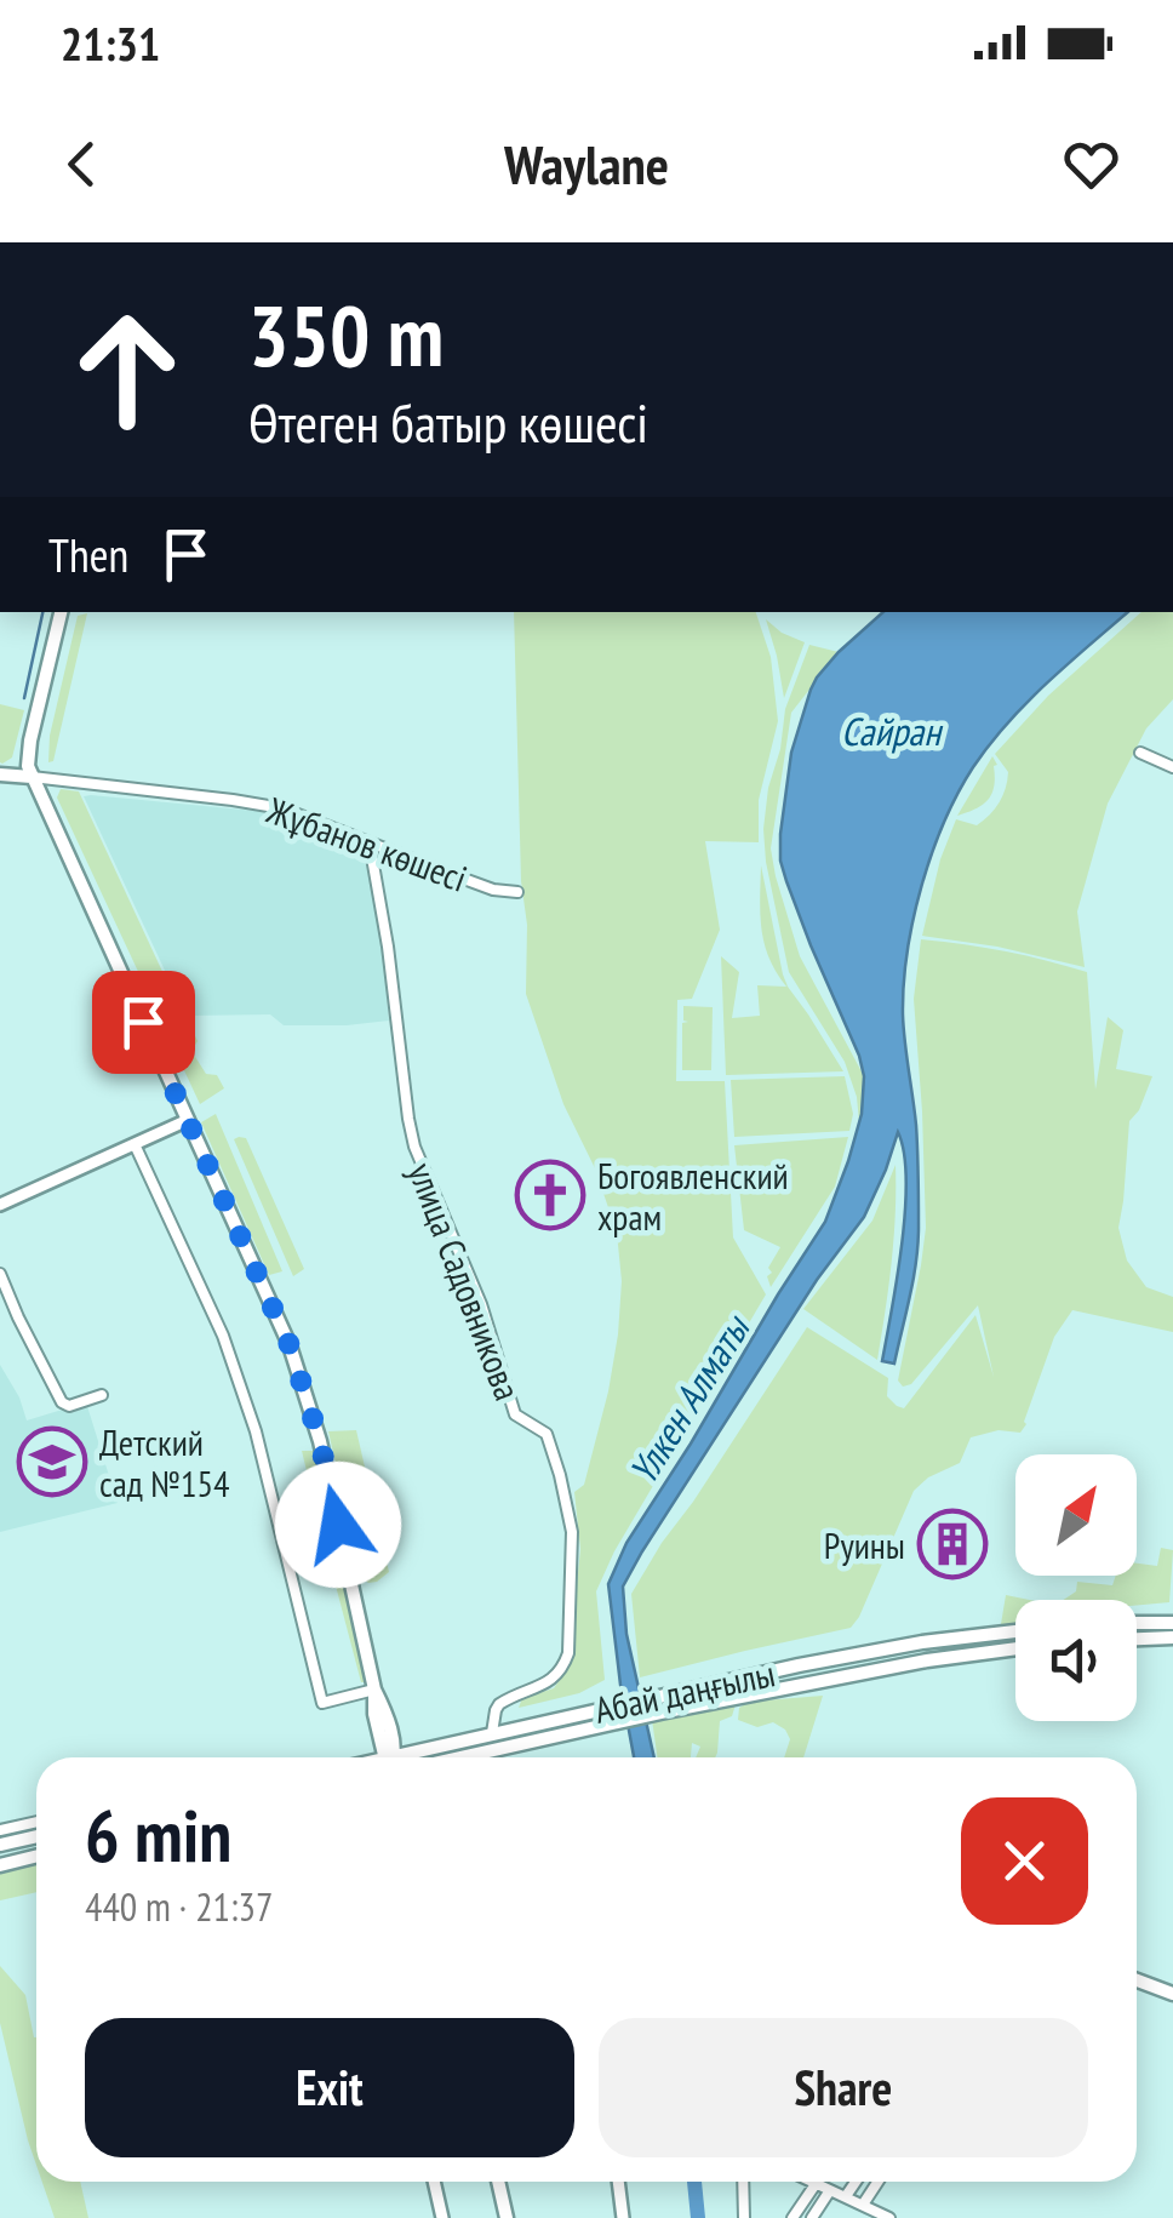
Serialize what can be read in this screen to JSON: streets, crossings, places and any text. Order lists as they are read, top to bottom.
{
  "streets": {
    "main road": ["Жұбанов көшесі", "Абай даңғылы"],
    "street": ["улица Садовникова"]
  },
  "crossings": [
    ["Жұбанов көшесі", "улица Садовникова"],
    ["улица Садовникова", "Абай даңғылы"]
  ],
  "water": ["Сайран", "Үлкен Алматы"],
  "places": {
    "church": ["Богоявленский храм"],
    "school or university": ["Детский сад №154"],
    "building": ["Руины"]
  },
  "north": "top right",
  "page": {
    "status": "21:31",
    "header": "Waylane",
    "turn": ["350 m", "Өтеген батыр көшесі"],
    "then": "Then",
    "heading": ["6 min", "440 m · 21:37"],
    "buttons": ["Exit", "Share"]
  }
}
